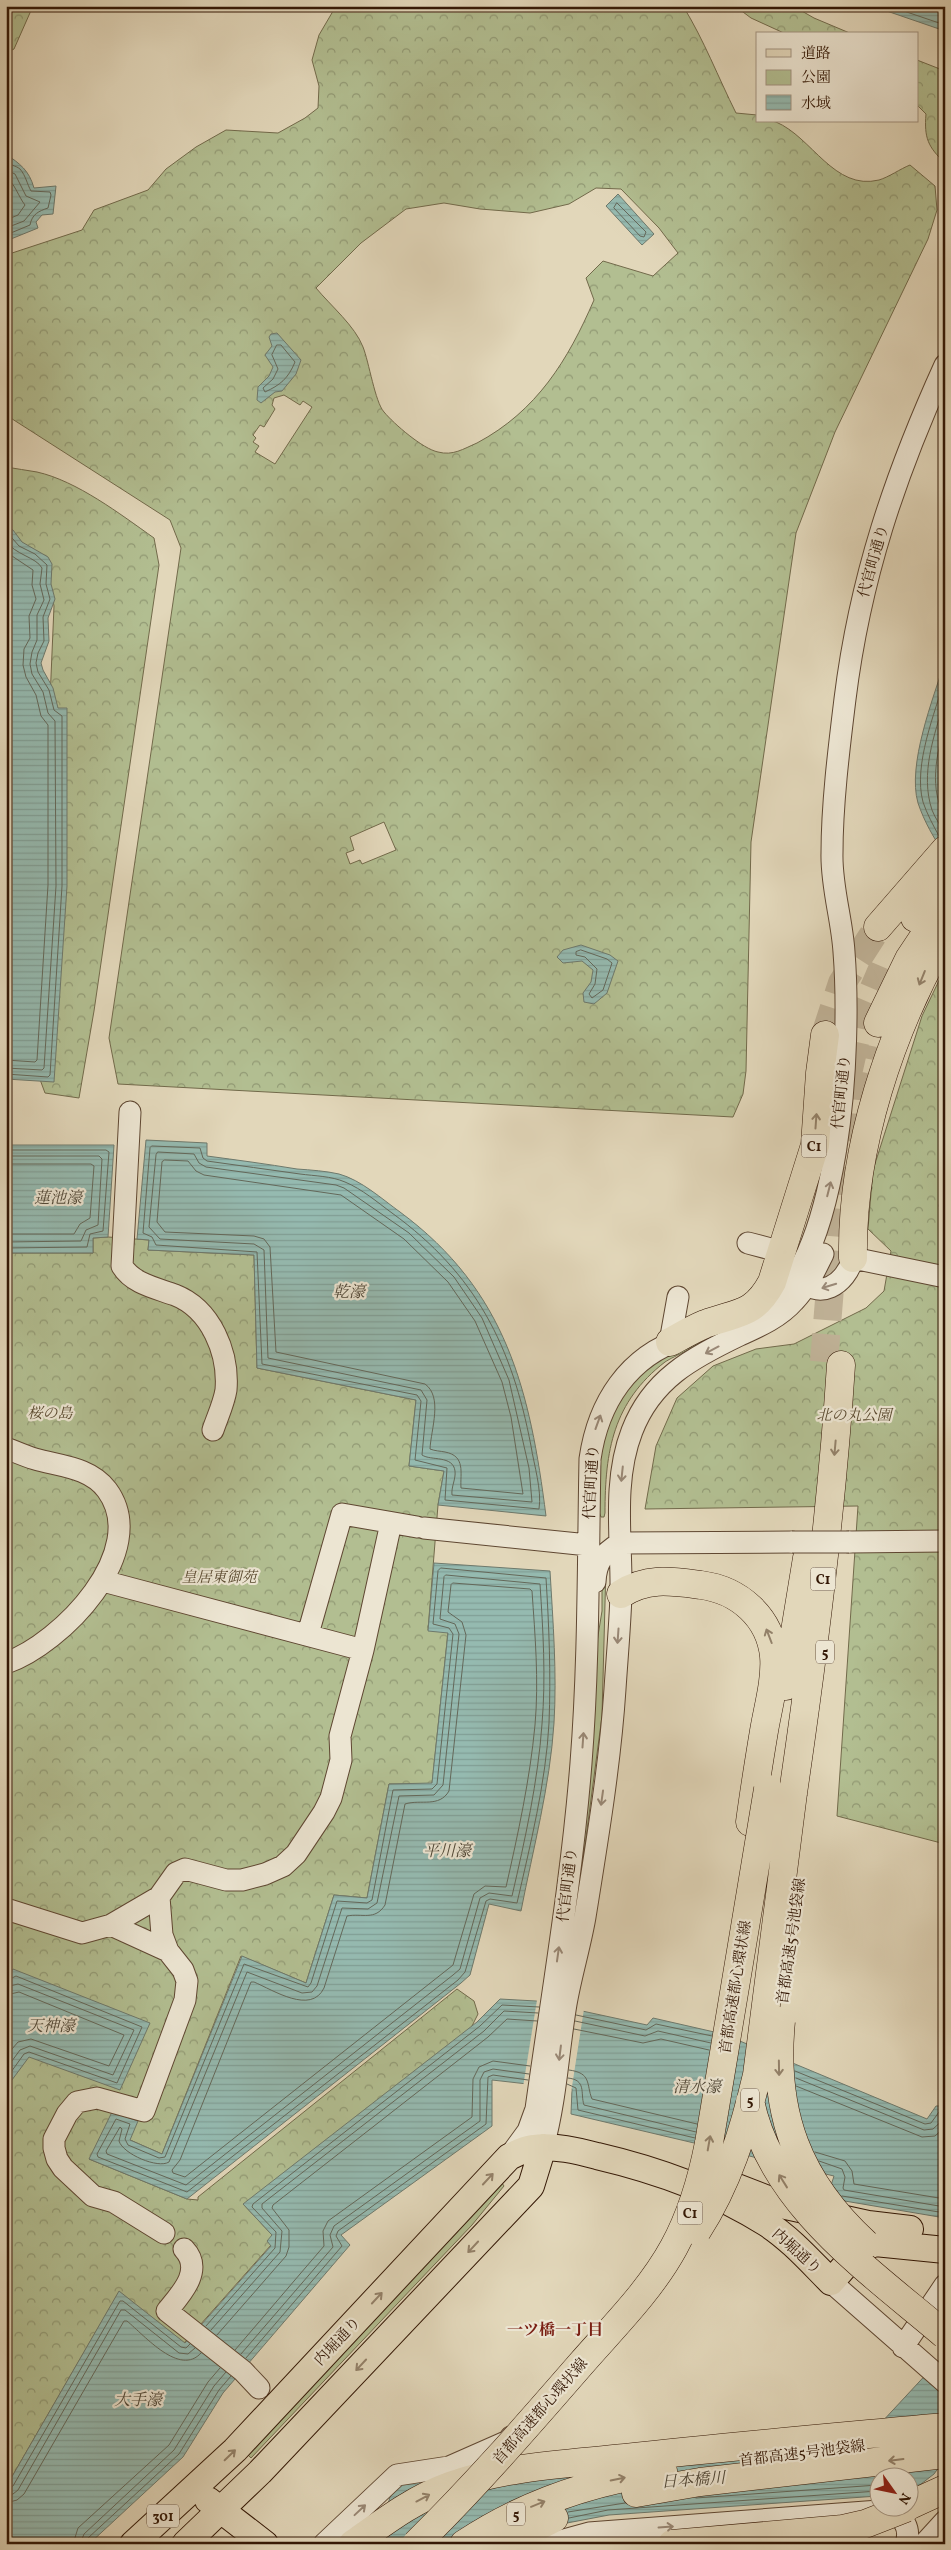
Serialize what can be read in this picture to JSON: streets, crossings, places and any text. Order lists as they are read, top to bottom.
{
  "streets": {
    "highway": [
      "C1",
      "5",
      "首都高速5号池袋線",
      "首都高速都心環状線"
    ],
    "main road": ["内堀通り", "301"],
    "street": ["代官町通り"]
  },
  "crossings": [
    ["代官町通り", "C1"],
    ["代官町通り", "内堀通り"],
    ["C1", "首都高速5号池袋線"],
    ["首都高速5号池袋線", "首都高速都心環状線"],
    ["内堀通り", "301"]
  ],
  "districts": ["一ツ橋一丁目"],
  "water": [
    "蓮池濠",
    "乾濠",
    "平川濠",
    "天神濠",
    "清水濠",
    "大手濠",
    "日本橋川"
  ],
  "parks": ["桜の島", "北の丸公園", "皇居東御苑"],
  "legend": ["道路", "公園", "水域"],
  "north": "bottom right"
}
